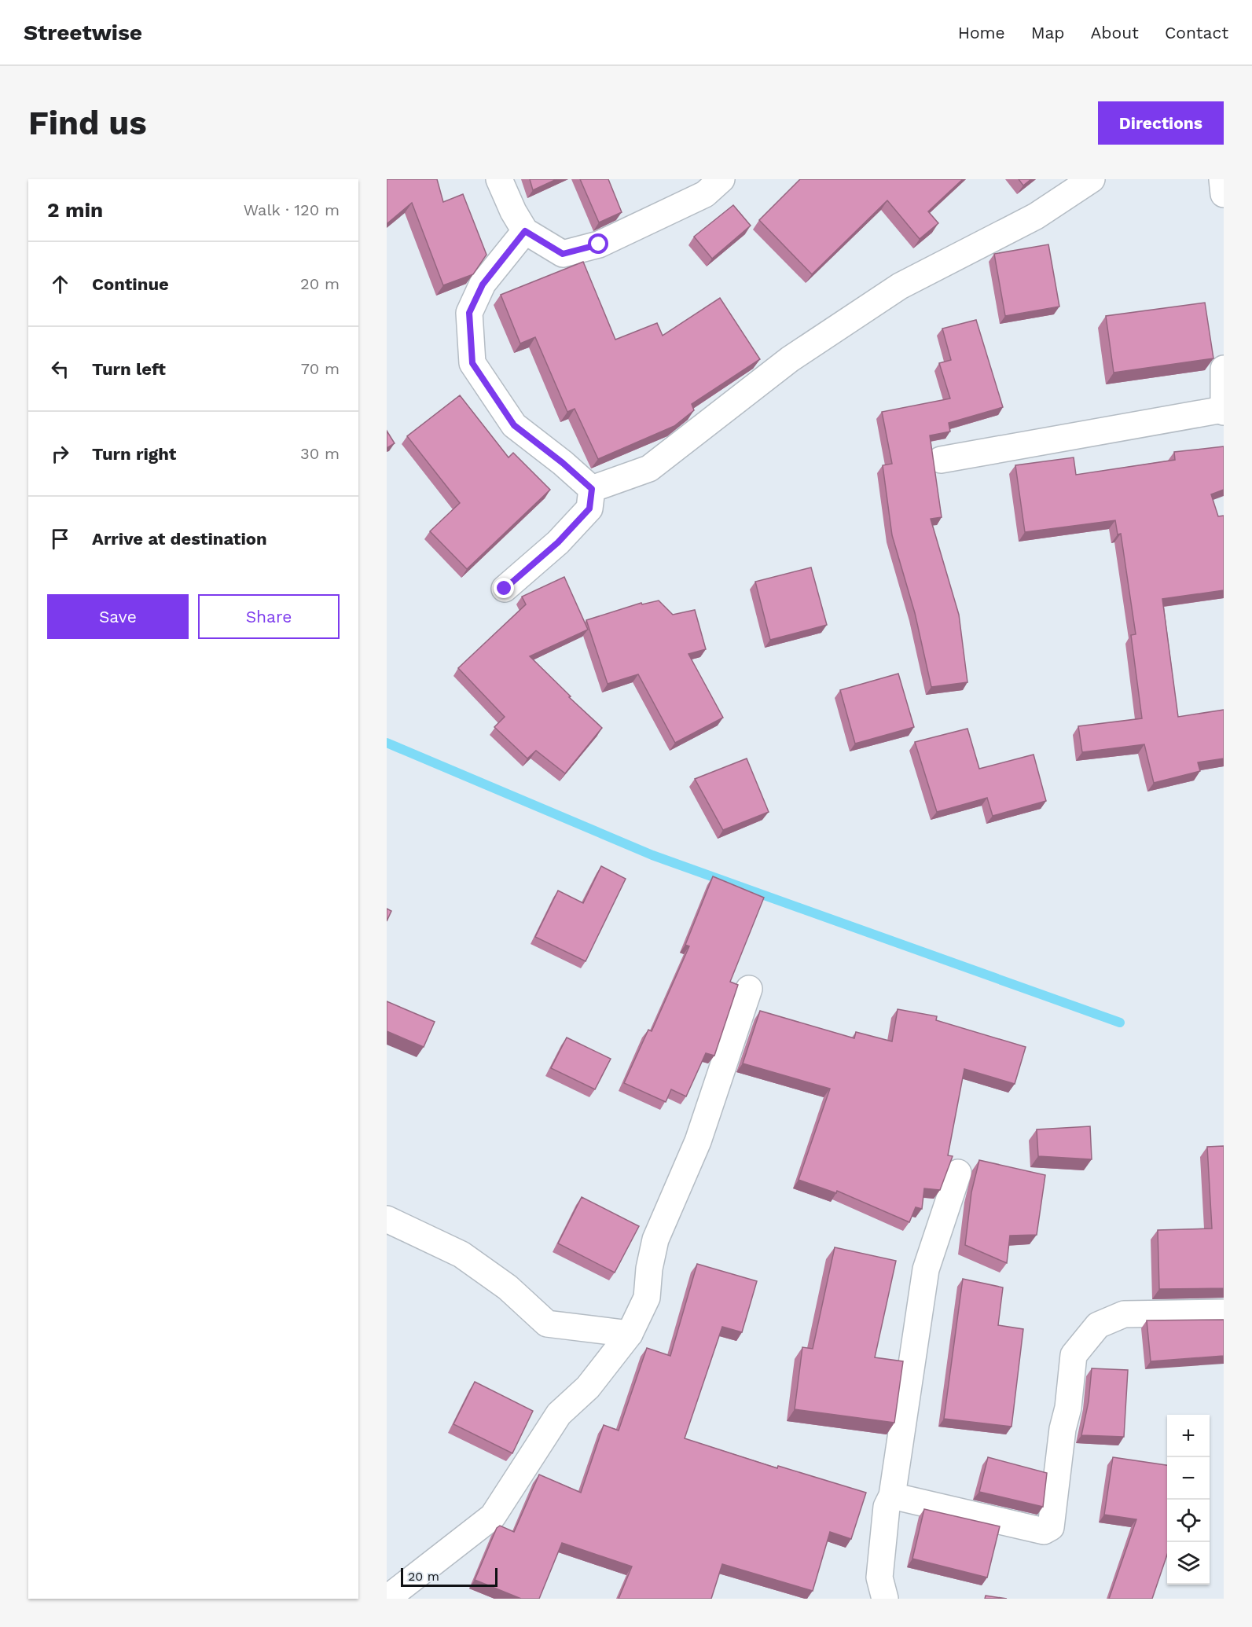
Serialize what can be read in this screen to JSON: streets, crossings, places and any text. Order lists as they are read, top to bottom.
{
  "scale_bar": "20 m",
  "page": {
    "header": "Streetwise",
    "nav": [
      "Home",
      "Map",
      "About",
      "Contact"
    ],
    "buttons": [
      "Directions",
      ["Save", "Share"]
    ],
    "title": "Find us",
    "heading": ["2 min", "Walk · 120 m"],
    "list": [
      ["Continue", "20 m"],
      ["Turn left", "70 m"],
      ["Turn right", "30 m"],
      "Arrive at destination"
    ],
    "map_buttons": ["+", "−"],
    "scale": "20 m"
  }
}
